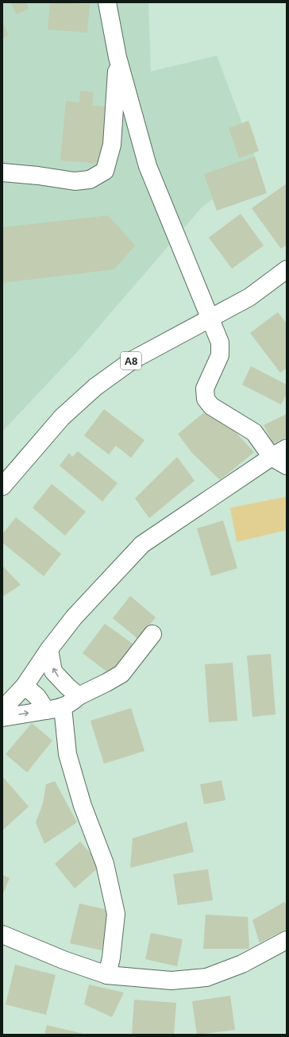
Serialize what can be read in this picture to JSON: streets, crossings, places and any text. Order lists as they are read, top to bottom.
{
  "streets": {
    "main road": ["A8"]
  }
}
